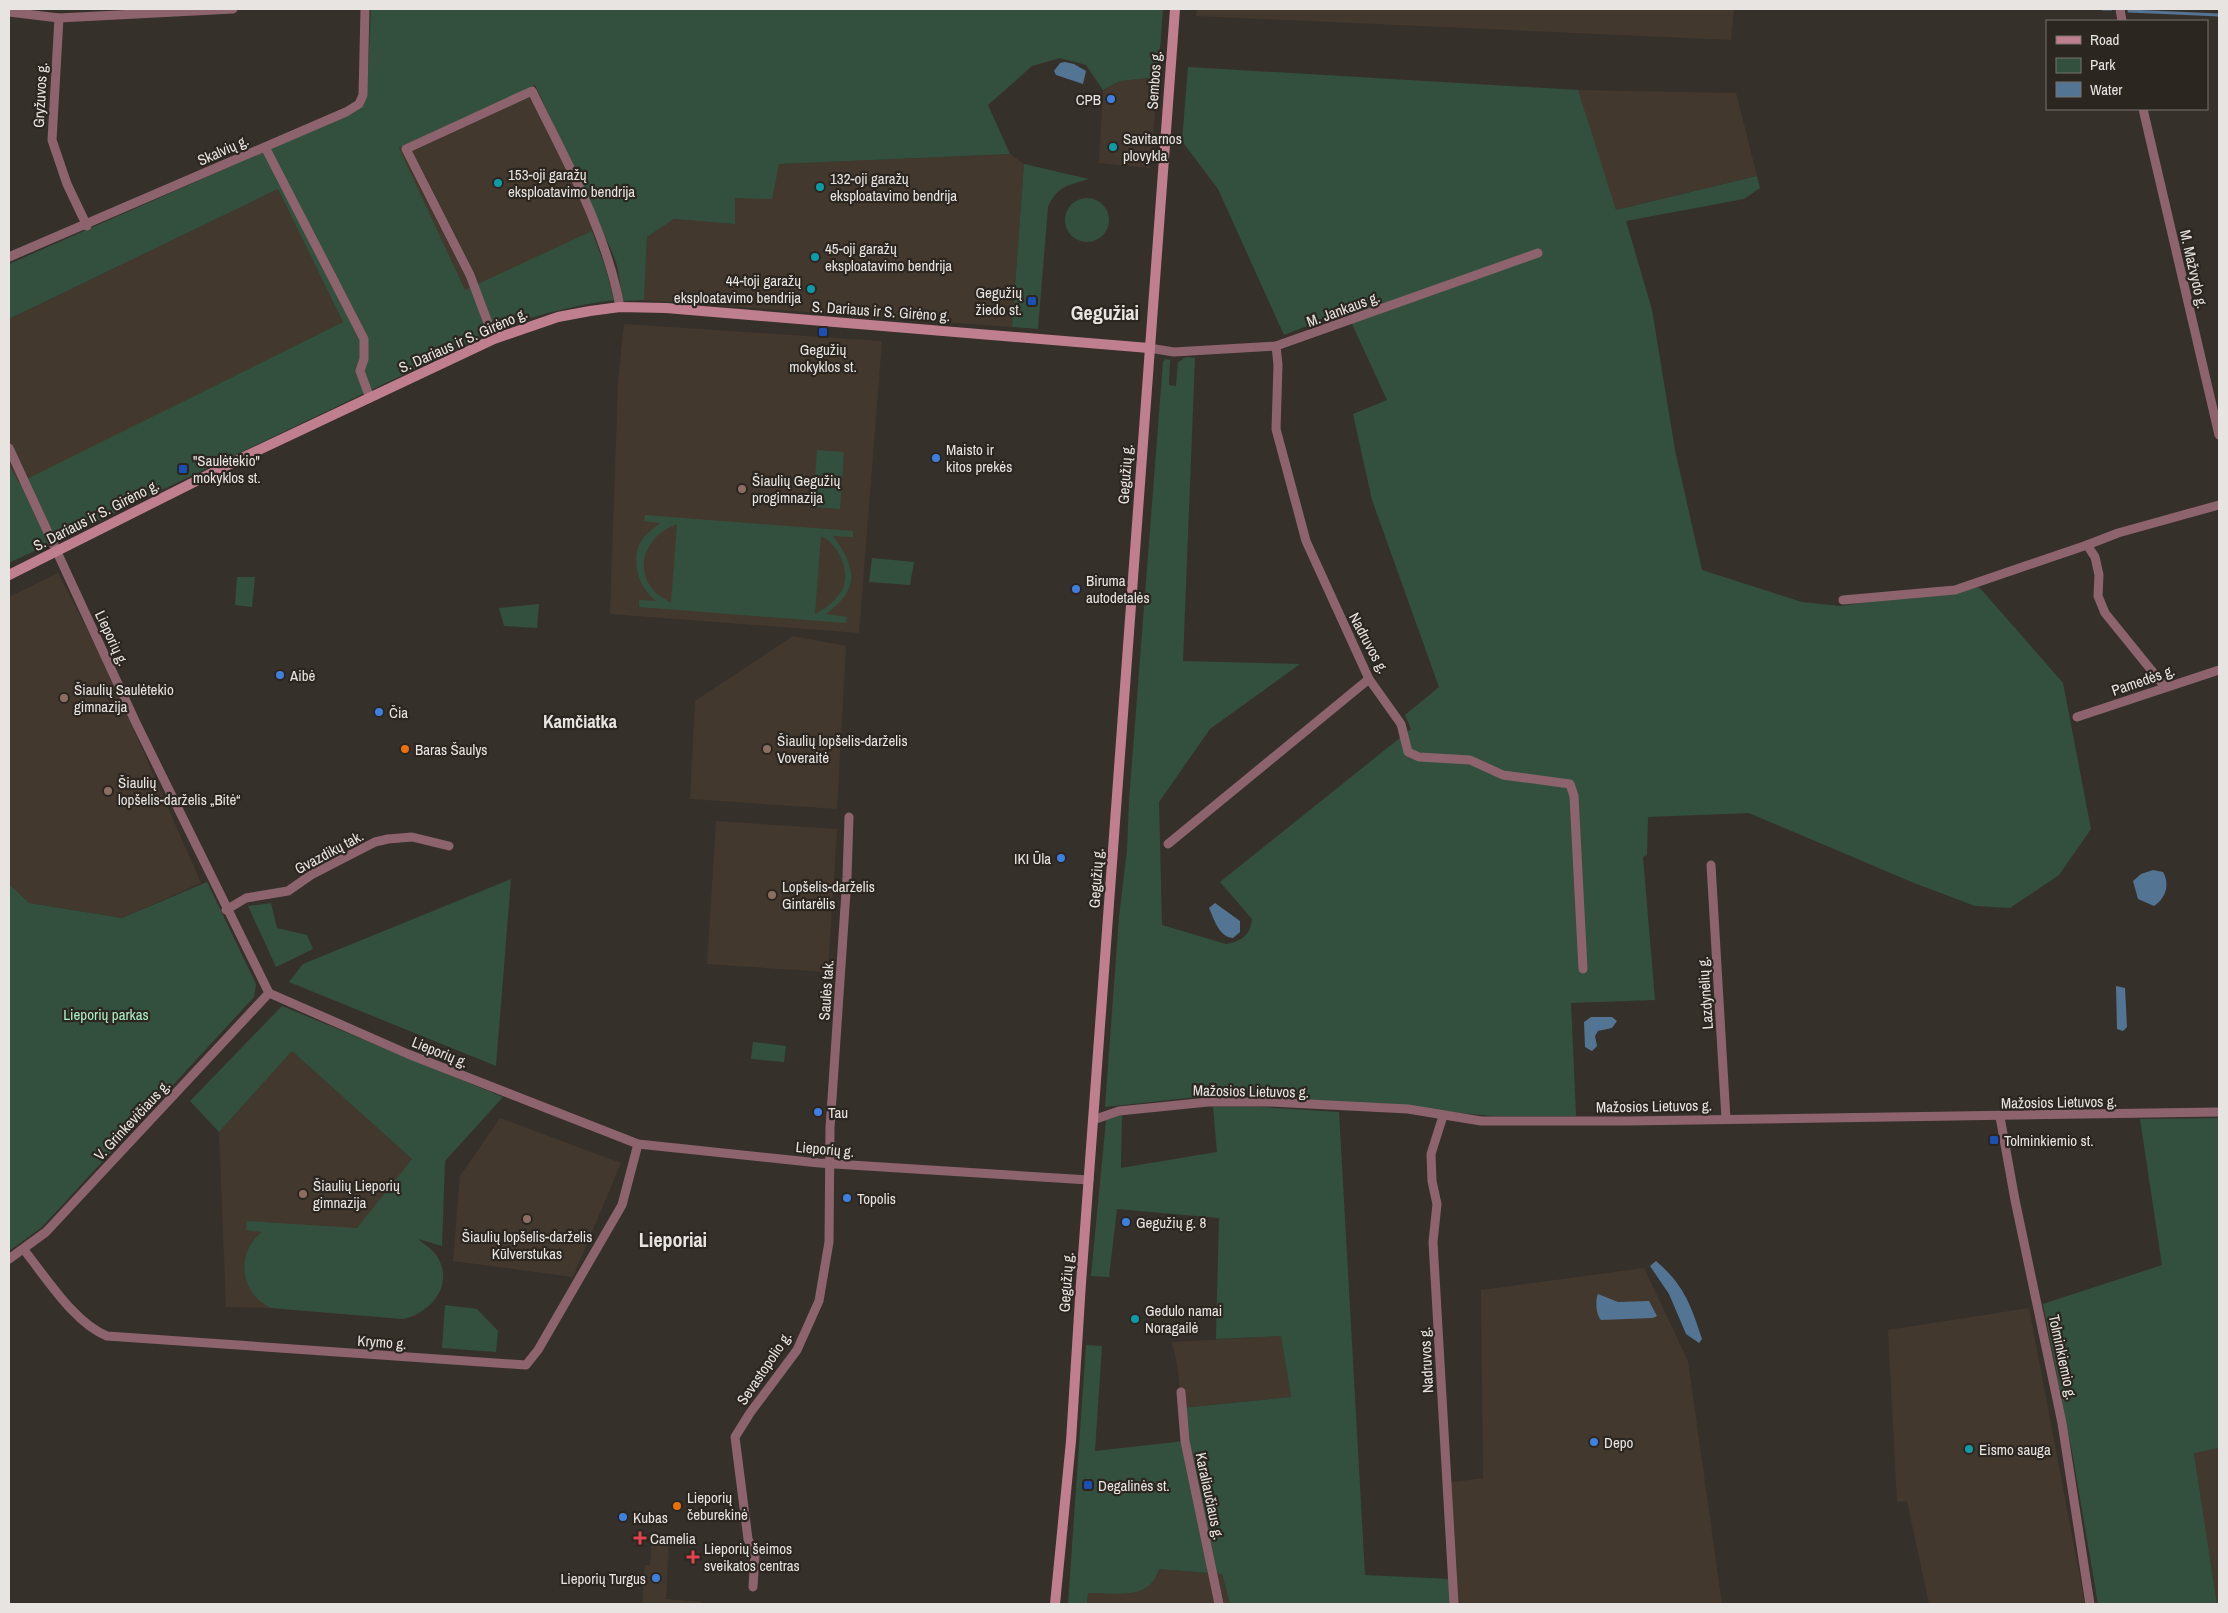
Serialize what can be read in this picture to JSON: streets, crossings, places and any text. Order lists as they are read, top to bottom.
{
  "streets": {
    "main road": ["Sembos g.", "S. Dariaus ir S. Girėno g.", "Gegužių g."],
    "street": [
      "Gryžuvos g.",
      "Skalvių g.",
      "M. Mažvydo g.",
      "M. Jankaus g.",
      "Lieporių g.",
      "Nadruvos g.",
      "Pamedės g.",
      "Gvazdikų tak.",
      "Saulės tak.",
      "Lazdynėlių g.",
      "Mažosios Lietuvos g.",
      "V. Grinkevičiaus g.",
      "Krymo g.",
      "Tolminkiemio g.",
      "Sevastopolio g.",
      "Karaliaučiaus g."
    ]
  },
  "crossings": [
    ["Sembos g.", "Gegužių g."],
    ["Gryžuvos g.", "Skalvių g."],
    ["M. Jankaus g.", "S. Dariaus ir S. Girėno g."],
    ["M. Jankaus g.", "Gegužių g."],
    ["M. Jankaus g.", "Nadruvos g."],
    ["S. Dariaus ir S. Girėno g.", "Gegužių g."],
    ["S. Dariaus ir S. Girėno g.", "Lieporių g."],
    ["Gegužių g.", "Lieporių g."],
    ["Gegužių g.", "Mažosios Lietuvos g."],
    ["Lieporių g.", "Gvazdikų tak."],
    ["Lieporių g.", "Saulės tak."],
    ["Lieporių g.", "V. Grinkevičiaus g."],
    ["Lieporių g.", "Krymo g."],
    ["Lieporių g.", "Sevastopolio g."],
    ["Nadruvos g.", "Mažosios Lietuvos g."],
    ["Saulės tak.", "Sevastopolio g."],
    ["Lazdynėlių g.", "Mažosios Lietuvos g."],
    ["Mažosios Lietuvos g.", "Tolminkiemio g."],
    ["V. Grinkevičiaus g.", "Krymo g."]
  ],
  "districts": ["Gegužiai", "Kamčiatka", "Lieporiai"],
  "parks": ["Lieporių parkas"],
  "places": {
    "other": [
      "CPB",
      "Savitarnos plovykla",
      "153-oji garažų eksploatavimo bendrija",
      "132-oji garažų eksploatavimo bendrija",
      "45-oji garažų eksploatavimo bendrija",
      "44-toji garažų eksploatavimo bendrija",
      "Maisto ir kitos prekės",
      "Šiaulių Gegužių progimnazija",
      "Biruma autodetalės",
      "Aibė",
      "Šiaulių Saulėtekio gimnazija",
      "Čia",
      "Baras Šaulys",
      "Šiaulių lopšelis-darželis Voveraitė",
      "Šiaulių lopšelis-darželis „Bitė“",
      "IKI Ūla",
      "Lopšelis-darželis Gintarėlis",
      "Tau",
      "Šiaulių Lieporių gimnazija",
      "Topolis",
      "Šiaulių lopšelis-darželis Kūlverstukas",
      "Gegužių g. 8",
      "Gedulo namai Noragailė",
      "Depo",
      "Eismo sauga",
      "Lieporių čeburekinė",
      "Kubas",
      "Lieporių Turgus"
    ],
    "transit": [
      "Gegužių žiedo st.",
      "Gegužių mokyklos st.",
      "\"Saulėtekio\" mokyklos st.",
      "Tolminkiemio st.",
      "Degalinės st."
    ],
    "health": ["Camelia", "Lieporių šeimos sveikatos centras"]
  },
  "legend": ["Road", "Park", "Water"]
}
